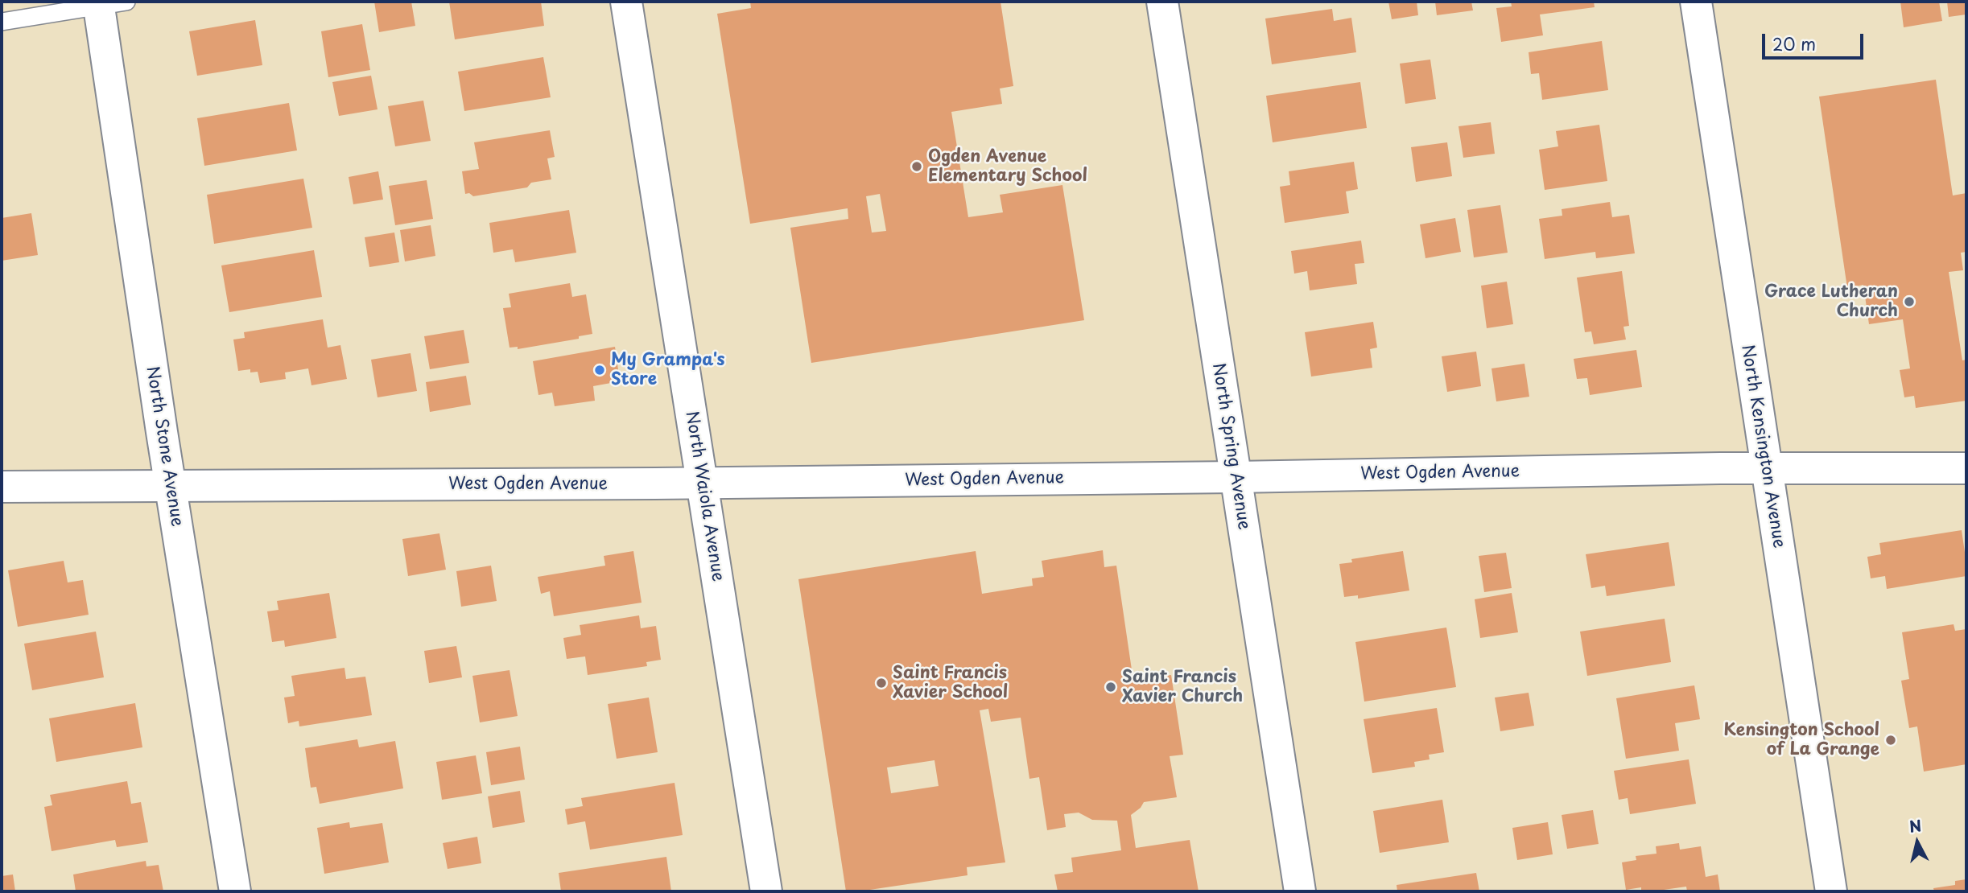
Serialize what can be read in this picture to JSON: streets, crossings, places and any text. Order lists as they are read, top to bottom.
{
  "streets": {
    "street": [
      "North Stone Avenue",
      "North Spring Avenue",
      "North Kensington Avenue",
      "West Ogden Avenue",
      "North Waiola Avenue"
    ]
  },
  "crossings": [
    ["North Stone Avenue", "West Ogden Avenue"],
    ["North Spring Avenue", "West Ogden Avenue"],
    ["North Kensington Avenue", "West Ogden Avenue"],
    ["West Ogden Avenue", "North Waiola Avenue"]
  ],
  "places": [
    "Ogden Avenue Elementary School",
    "Grace Lutheran Church",
    "My Grampa's Store",
    "Saint Francis Xavier School",
    "Saint Francis Xavier Church",
    "Kensington School of La Grange"
  ],
  "scale_bar": "20 m",
  "north": "top"
}
